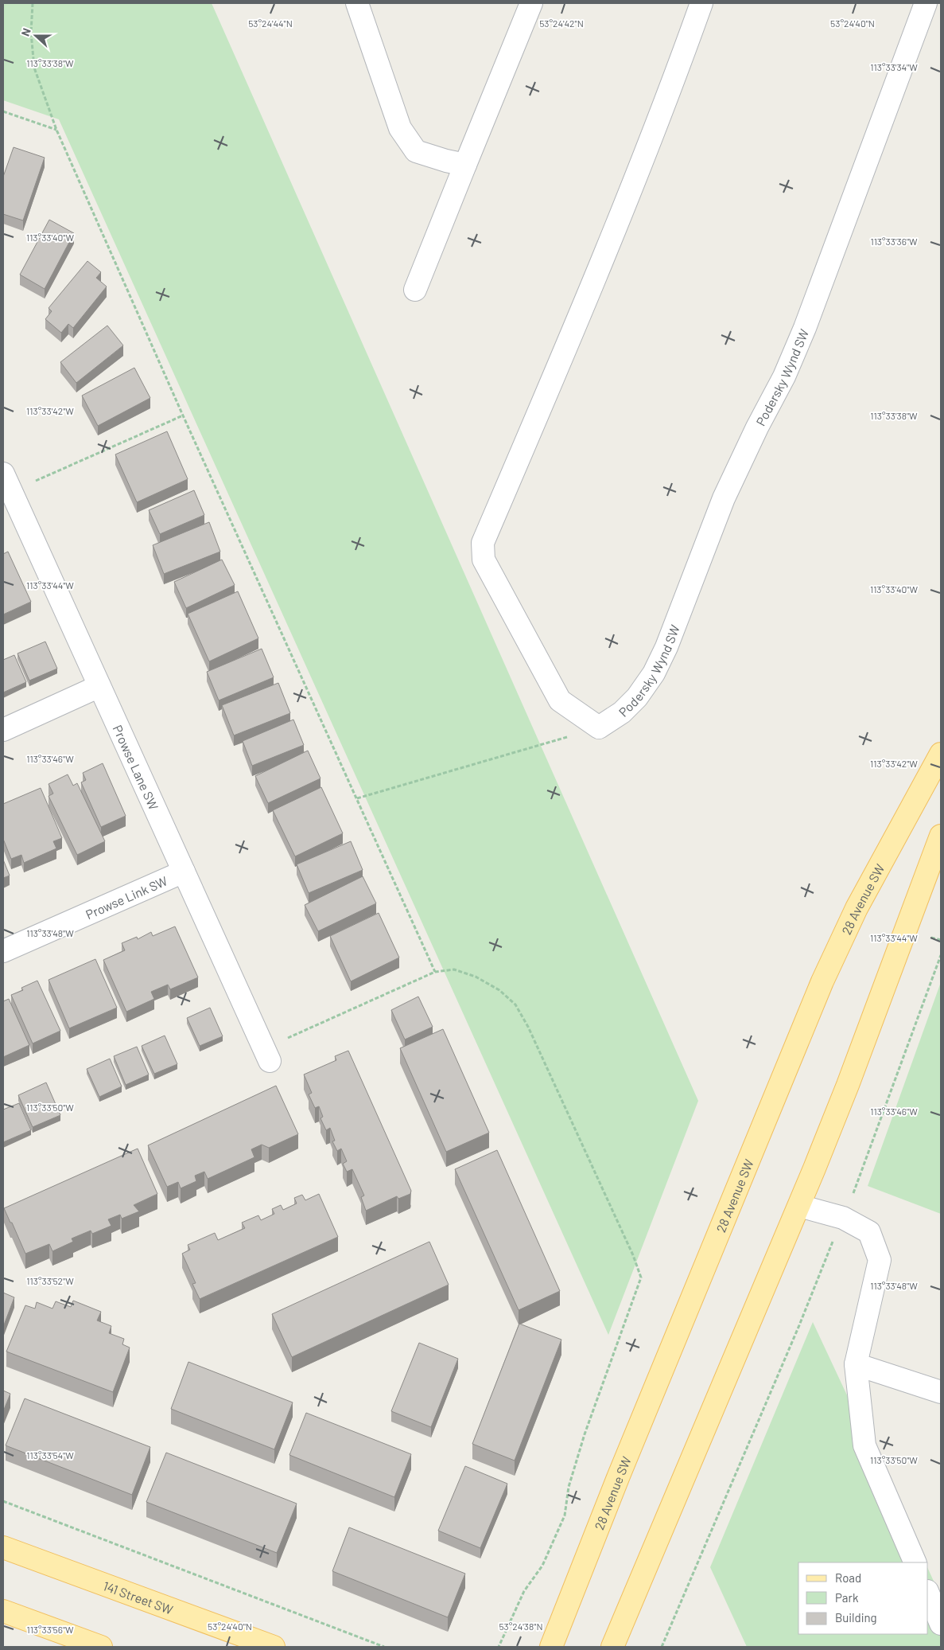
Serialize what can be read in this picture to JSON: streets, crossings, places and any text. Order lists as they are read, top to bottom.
{
  "streets": {
    "main road": ["28 Avenue SW", "141 Street SW"],
    "street": ["Podersky Wynd SW", "Prowse Lane SW", "Prowse Link SW"]
  },
  "crossings": [
    ["Prowse Lane SW", "Prowse Link SW"]
  ],
  "legend": ["Road", "Park", "Building"],
  "north": "left",
  "coordinates": [
    "53°24'44\"N",
    "53°24'42\"N",
    "53°24'40\"N",
    "113°33'38\"W",
    "113°33'34\"W",
    "113°33'40\"W",
    "113°33'36\"W",
    "113°33'42\"W",
    "113°33'44\"W",
    "113°33'46\"W",
    "113°33'48\"W",
    "113°33'50\"W",
    "113°33'52\"W",
    "113°33'54\"W",
    "53°24'38\"N",
    "113°33'56\"W"
  ]
}
